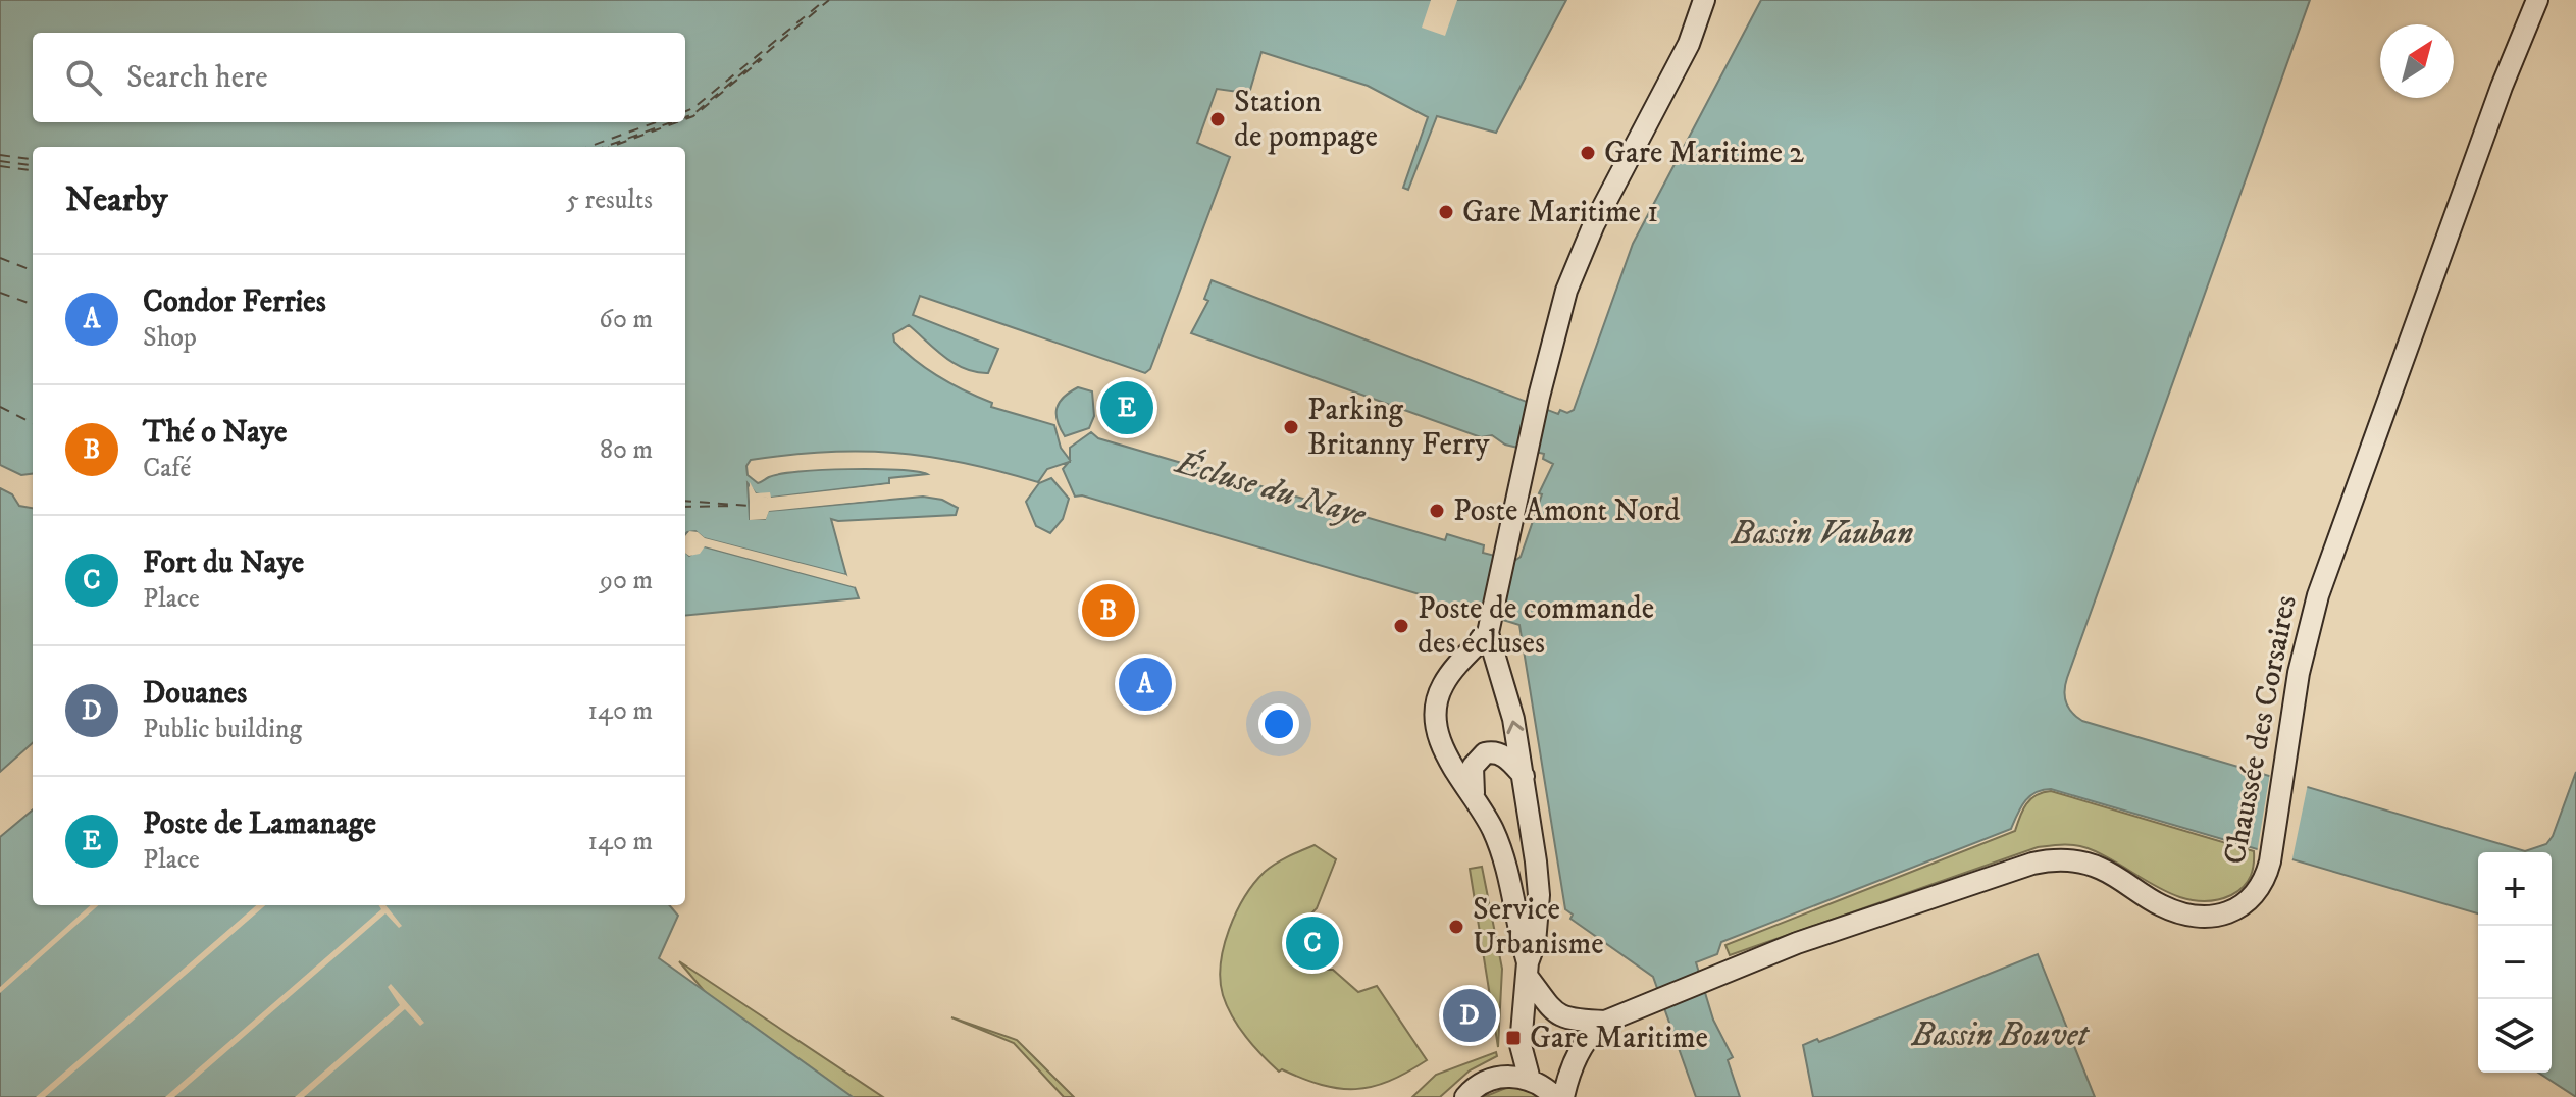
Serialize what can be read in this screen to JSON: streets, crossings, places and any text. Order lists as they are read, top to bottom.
{
  "streets": {
    "street": ["Chaussée des Corsaires"]
  },
  "water": ["Écluse du Naye", "Bassin Vauban", "Bassin Bouvet"],
  "places": {
    "other": [
      "Station de pompage",
      "Gare Maritime 2",
      "Gare Maritime 1",
      "Parking Britanny Ferry",
      "Poste Amont Nord",
      "Poste de commande des écluses",
      "Service Urbanisme"
    ],
    "transit": ["Gare Maritime"]
  },
  "north": "top right",
  "page": {
    "search": "Search here",
    "heading": ["Nearby", "5 results"],
    "list": [
      {
        "mark": "A",
        "name": "Condor Ferries",
        "note": "Shop",
        "value": "60 m"
      },
      {
        "mark": "B",
        "name": "Thé o Naye",
        "note": "Café",
        "value": "80 m"
      },
      {
        "mark": "C",
        "name": "Fort du Naye",
        "note": "Place",
        "value": "90 m"
      },
      {
        "mark": "D",
        "name": "Douanes",
        "note": "Public building",
        "value": "140 m"
      },
      {
        "mark": "E",
        "name": "Poste de Lamanage",
        "note": "Place",
        "value": "140 m"
      }
    ],
    "pins": [
      "E",
      "B",
      "A",
      "C",
      "D"
    ],
    "map_buttons": ["+", "−"]
  }
}
